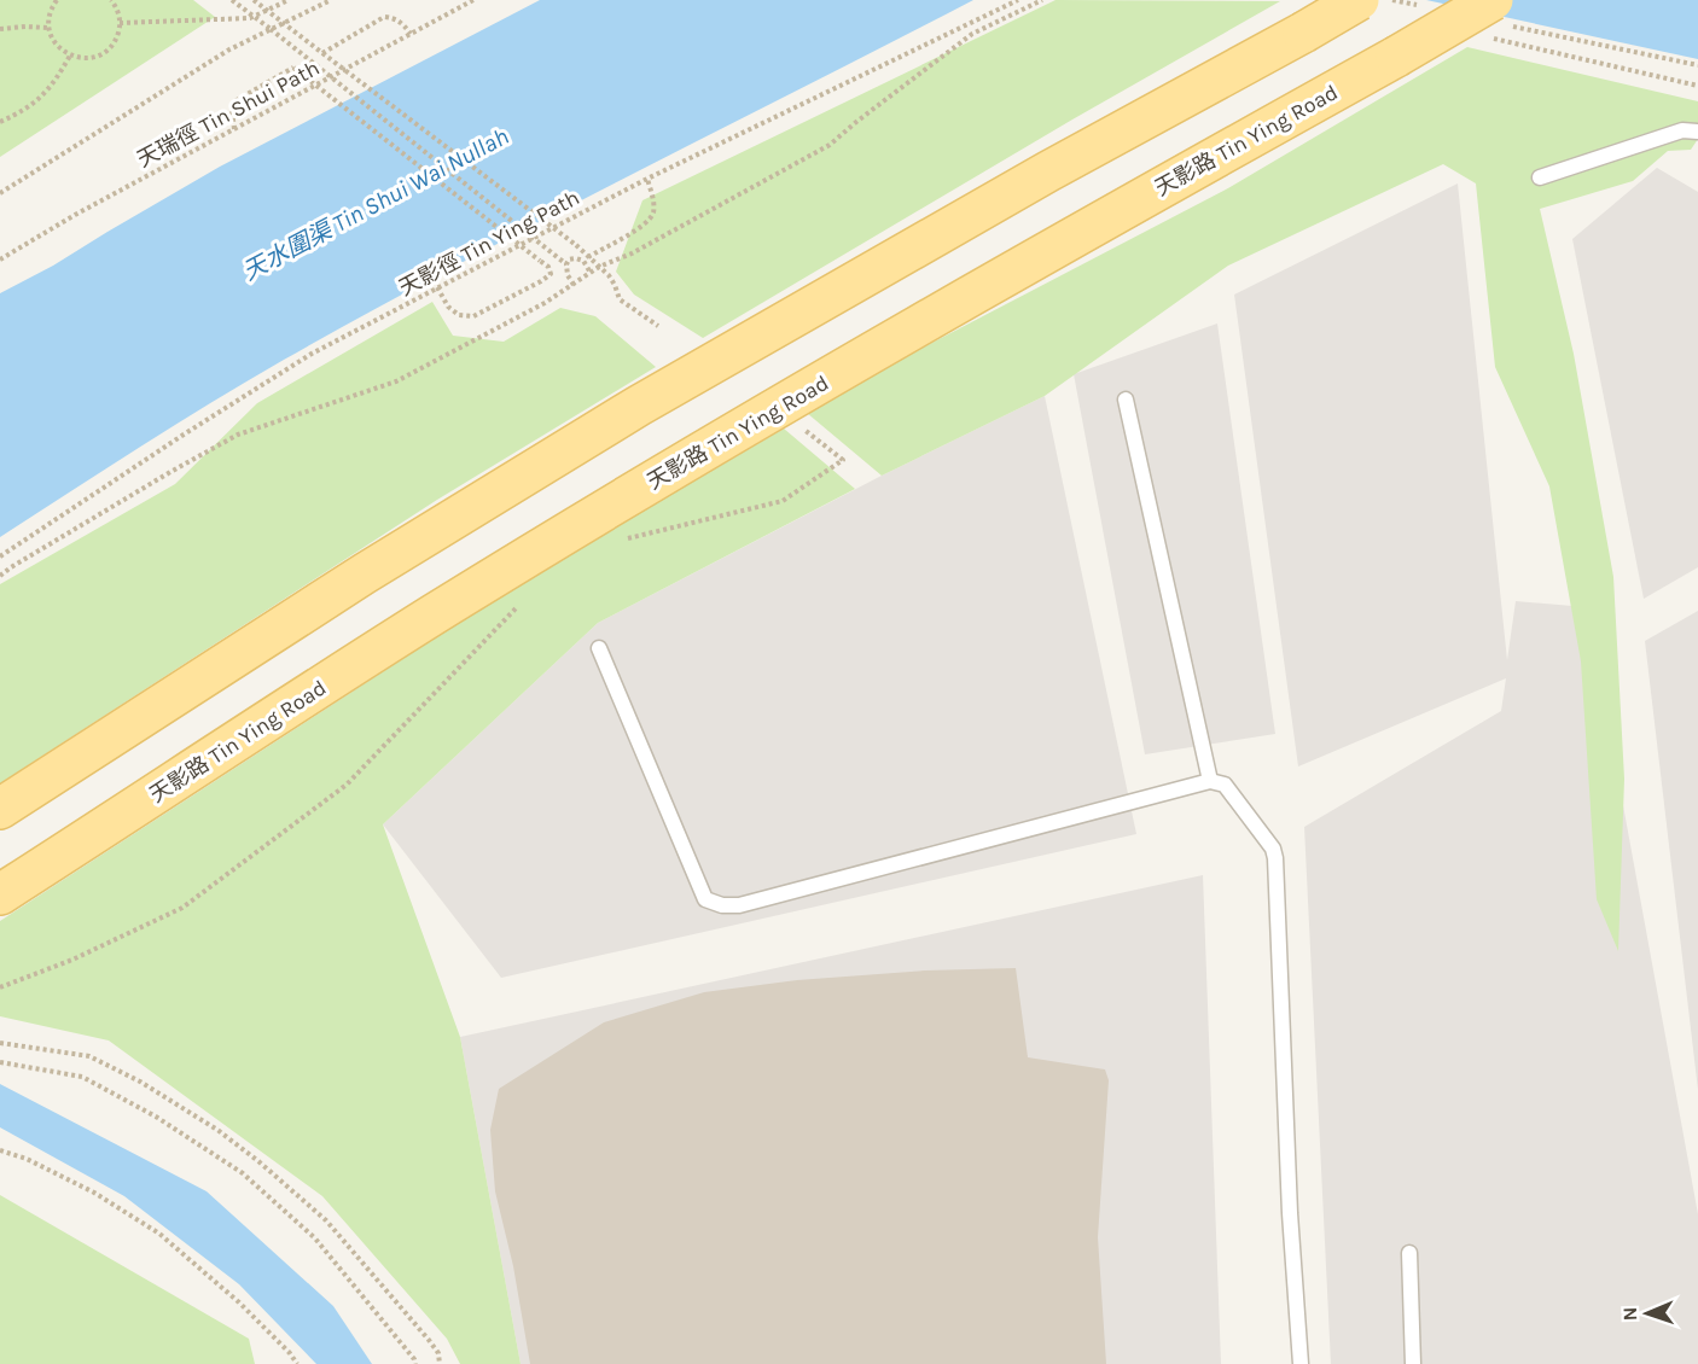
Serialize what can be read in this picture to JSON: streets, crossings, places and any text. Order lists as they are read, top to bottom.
{
  "streets": {
    "main road": ["天影路 Tin Ying Road"],
    "path": ["天瑞徑 Tin Shui Path", "天影徑 Tin Ying Path"]
  },
  "water": ["天水圍渠 Tin Shui Wai Nullah"],
  "north": "left"
}
